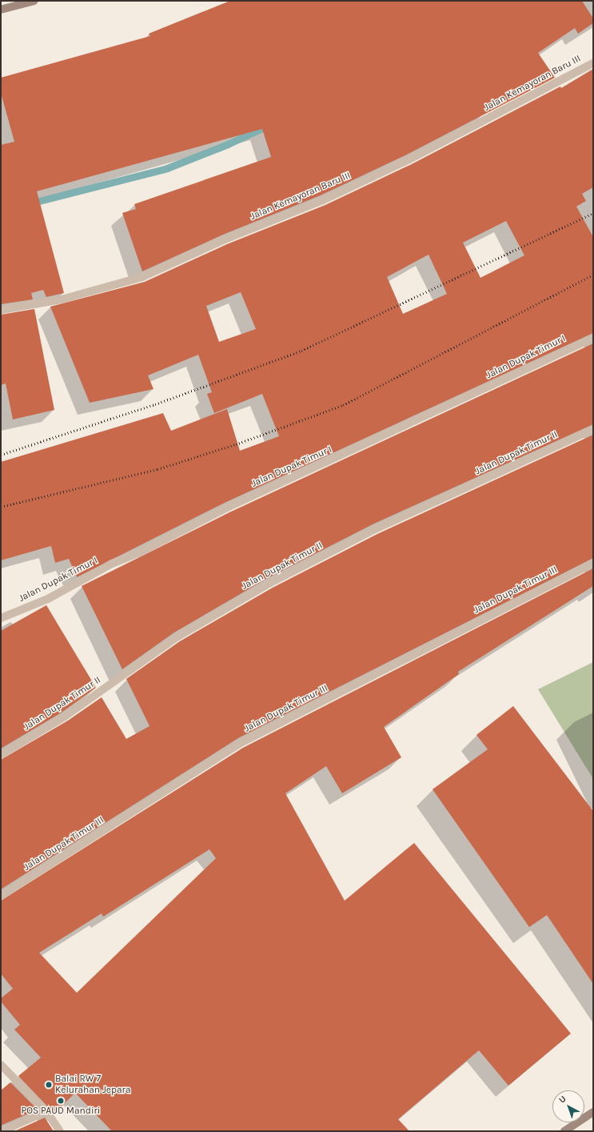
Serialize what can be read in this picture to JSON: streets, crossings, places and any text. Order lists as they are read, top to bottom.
{
  "streets": {
    "street": [
      "Jalan Kemayoran Baru III",
      "Jalan Dupak Timur I",
      "Jalan Dupak Timur II",
      "Jalan Dupak Timur III"
    ]
  },
  "places": ["Balai RW 7 Kelurahan Jepara", "POS PAUD Mandiri"],
  "north": "top left"
}
